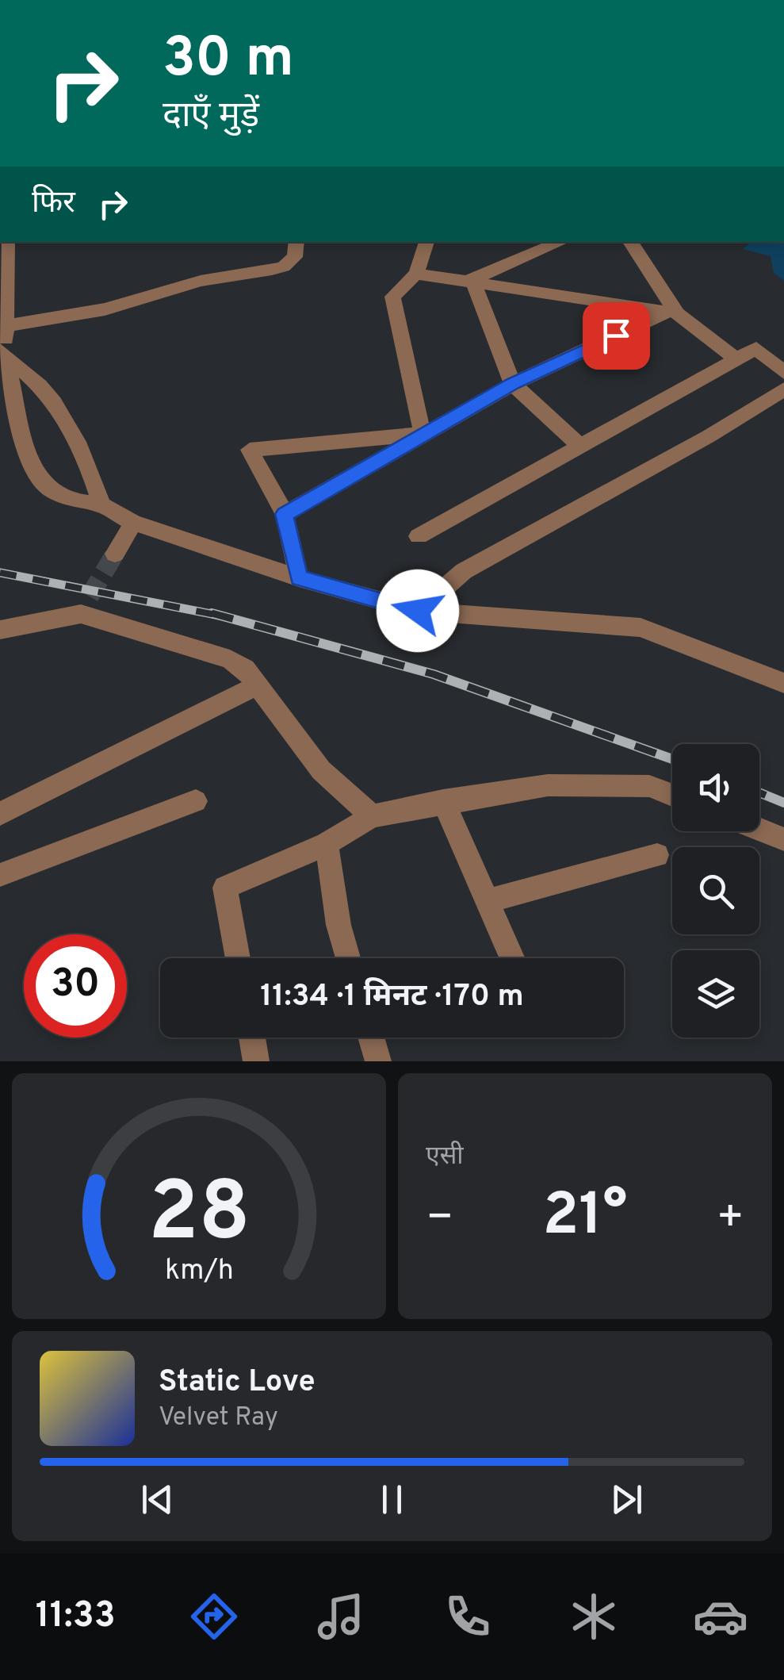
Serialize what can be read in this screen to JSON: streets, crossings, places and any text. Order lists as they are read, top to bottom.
{
  "page": {
    "turn": ["30 m", "दाएँ मुड़ें"],
    "then": "फिर",
    "limit": "30",
    "trip": "11:34 · 1 मिनट · 170 m",
    "tile": "एसी",
    "heat": ["−", "21°", "+"],
    "song": ["Static Love", "Velvet Ray"],
    "tabs": "11:33",
    "gauge": ["28", "km/h"]
  }
}
